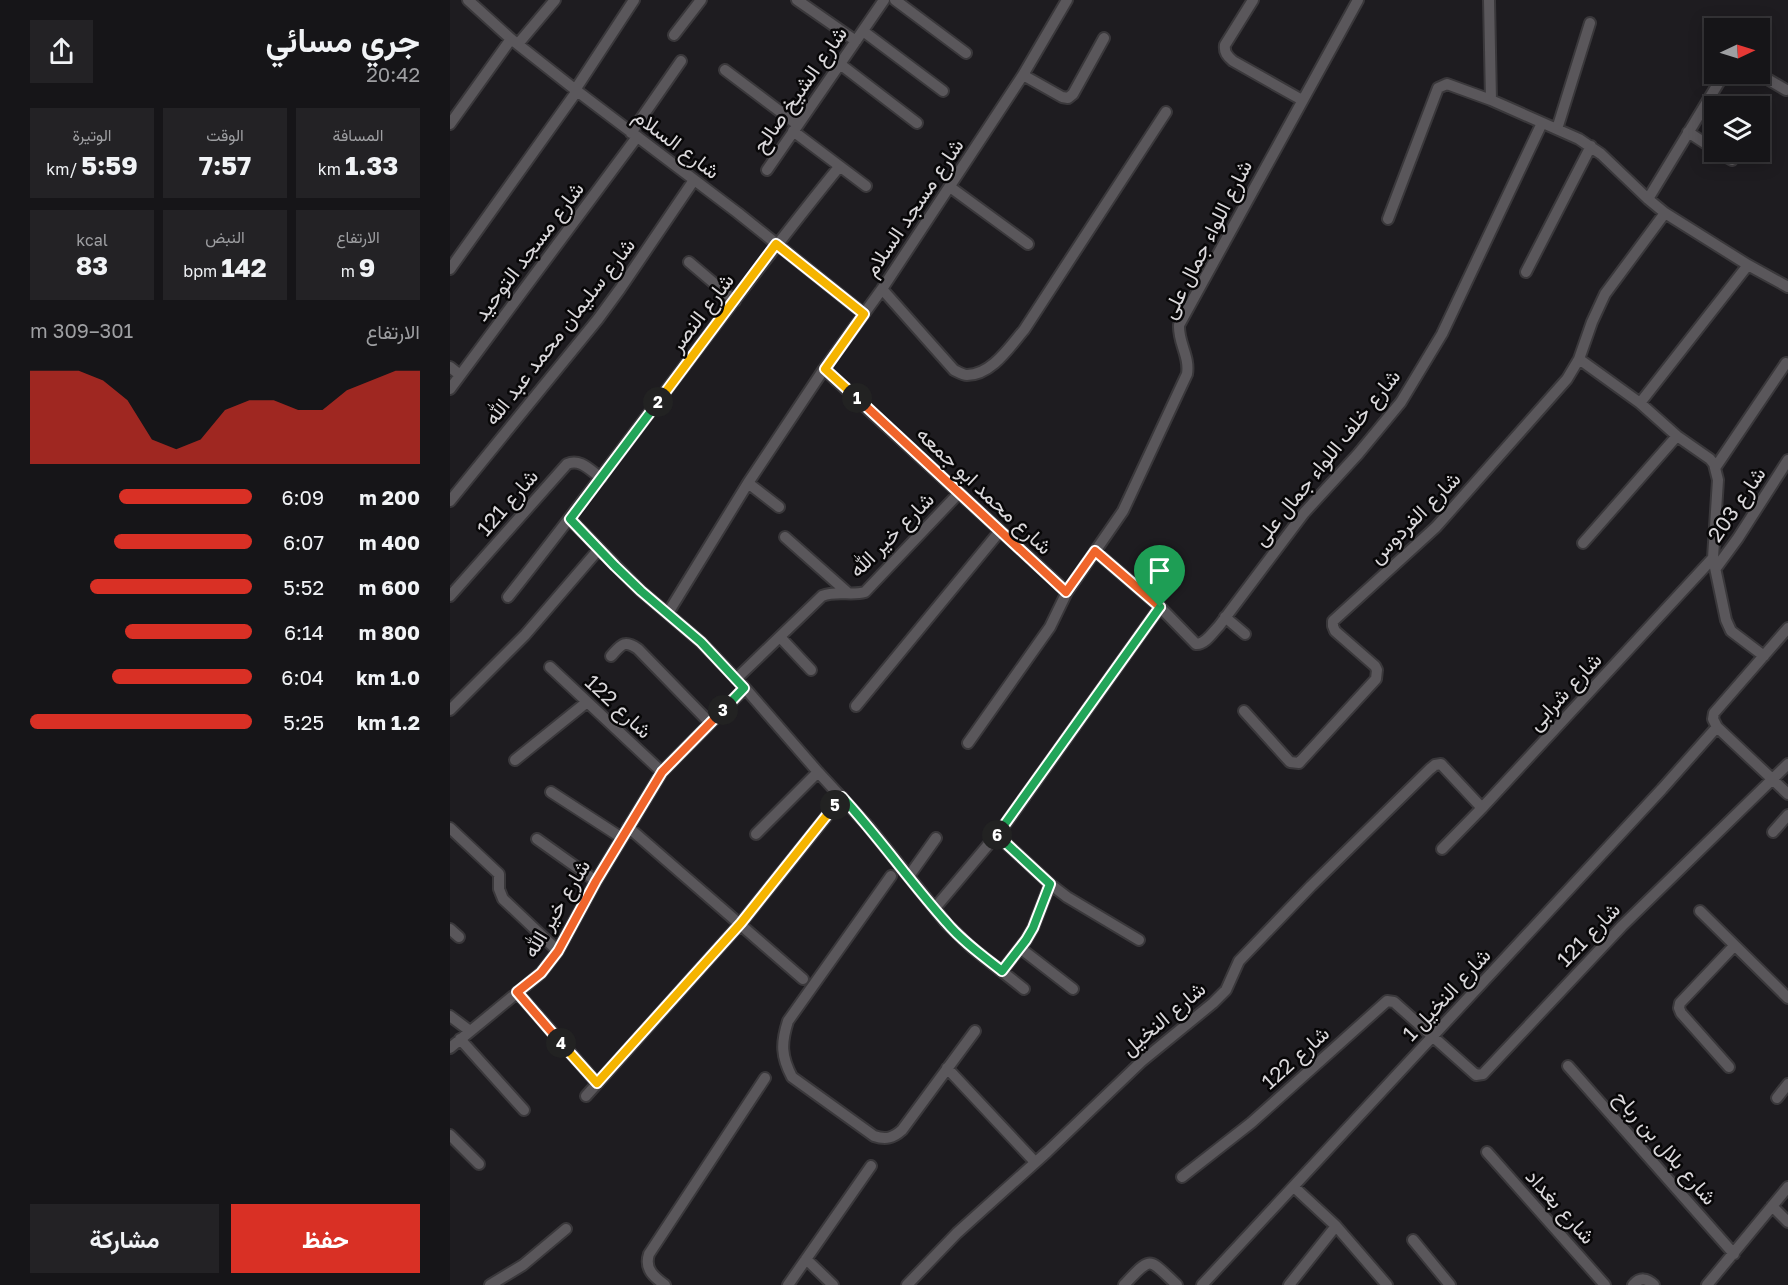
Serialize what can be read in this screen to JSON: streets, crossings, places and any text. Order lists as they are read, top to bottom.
{
  "streets": {
    "street": [
      "شارع الشيخ صالح",
      "شارع السلام",
      "شارع مسجد السلام",
      "شارع اللواء جمال على",
      "شارع مسجد التوحيد",
      "شارع النصر",
      "شارع سليمان محمد عبد الله",
      "شارع خلف اللواء جمال على",
      "شارع محمد ابو جمعه",
      "شارع 121",
      "شارع 203",
      "شارع الفردوس",
      "شارع خير الله",
      "شارع شرابى",
      "شارع 122",
      "شارع النخيل 1",
      "شارع النخيل",
      "شارع بلال بن رباح",
      "شارع بغداد"
    ]
  },
  "crossings": [
    ["شارع السلام", "شارع مسجد السلام"],
    ["شارع السلام", "شارع مسجد التوحيد"],
    ["شارع السلام", "شارع النصر"],
    ["شارع السلام", "شارع سليمان محمد عبد الله"],
    ["شارع مسجد السلام", "شارع محمد ابو جمعه"],
    ["شارع اللواء جمال على", "شارع خلف اللواء جمال على"],
    ["شارع اللواء جمال على", "شارع محمد ابو جمعه"],
    ["شارع النصر", "شارع 121"],
    ["شارع محمد ابو جمعه", "شارع خير الله"],
    ["شارع 121", "شارع 122"],
    ["شارع 121", "شارع النخيل 1"],
    ["شارع 203", "شارع شرابى"],
    ["شارع خير الله", "شارع 122"],
    ["شارع شرابى", "شارع النخيل"],
    ["شارع 122", "شارع النخيل 1"]
  ],
  "north": "right",
  "page": {
    "heading": ["جري مسائي", "20:42"],
    "stats": [
      ["المسافة", "1.33 km"],
      ["الوقت", "7:57"],
      ["الوتيرة", "5:59 /km"],
      ["الارتفاع", "9 m"],
      ["النبض", "142 bpm"],
      ["kcal", "83"]
    ],
    "chart": ["الارتفاع", "301–309 m"],
    "pins": [
      "1",
      "2",
      "3",
      "5",
      "6",
      "4"
    ],
    "list": [
      {
        "name": "200 m",
        "note": "6:09"
      },
      {
        "name": "400 m",
        "note": "6:07"
      },
      {
        "name": "600 m",
        "note": "5:52"
      },
      {
        "name": "800 m",
        "note": "6:14"
      },
      {
        "name": "1.0 km",
        "note": "6:04"
      },
      {
        "name": "1.2 km",
        "note": "5:25"
      }
    ],
    "buttons": ["حفظ", "مشاركة"]
  }
}
